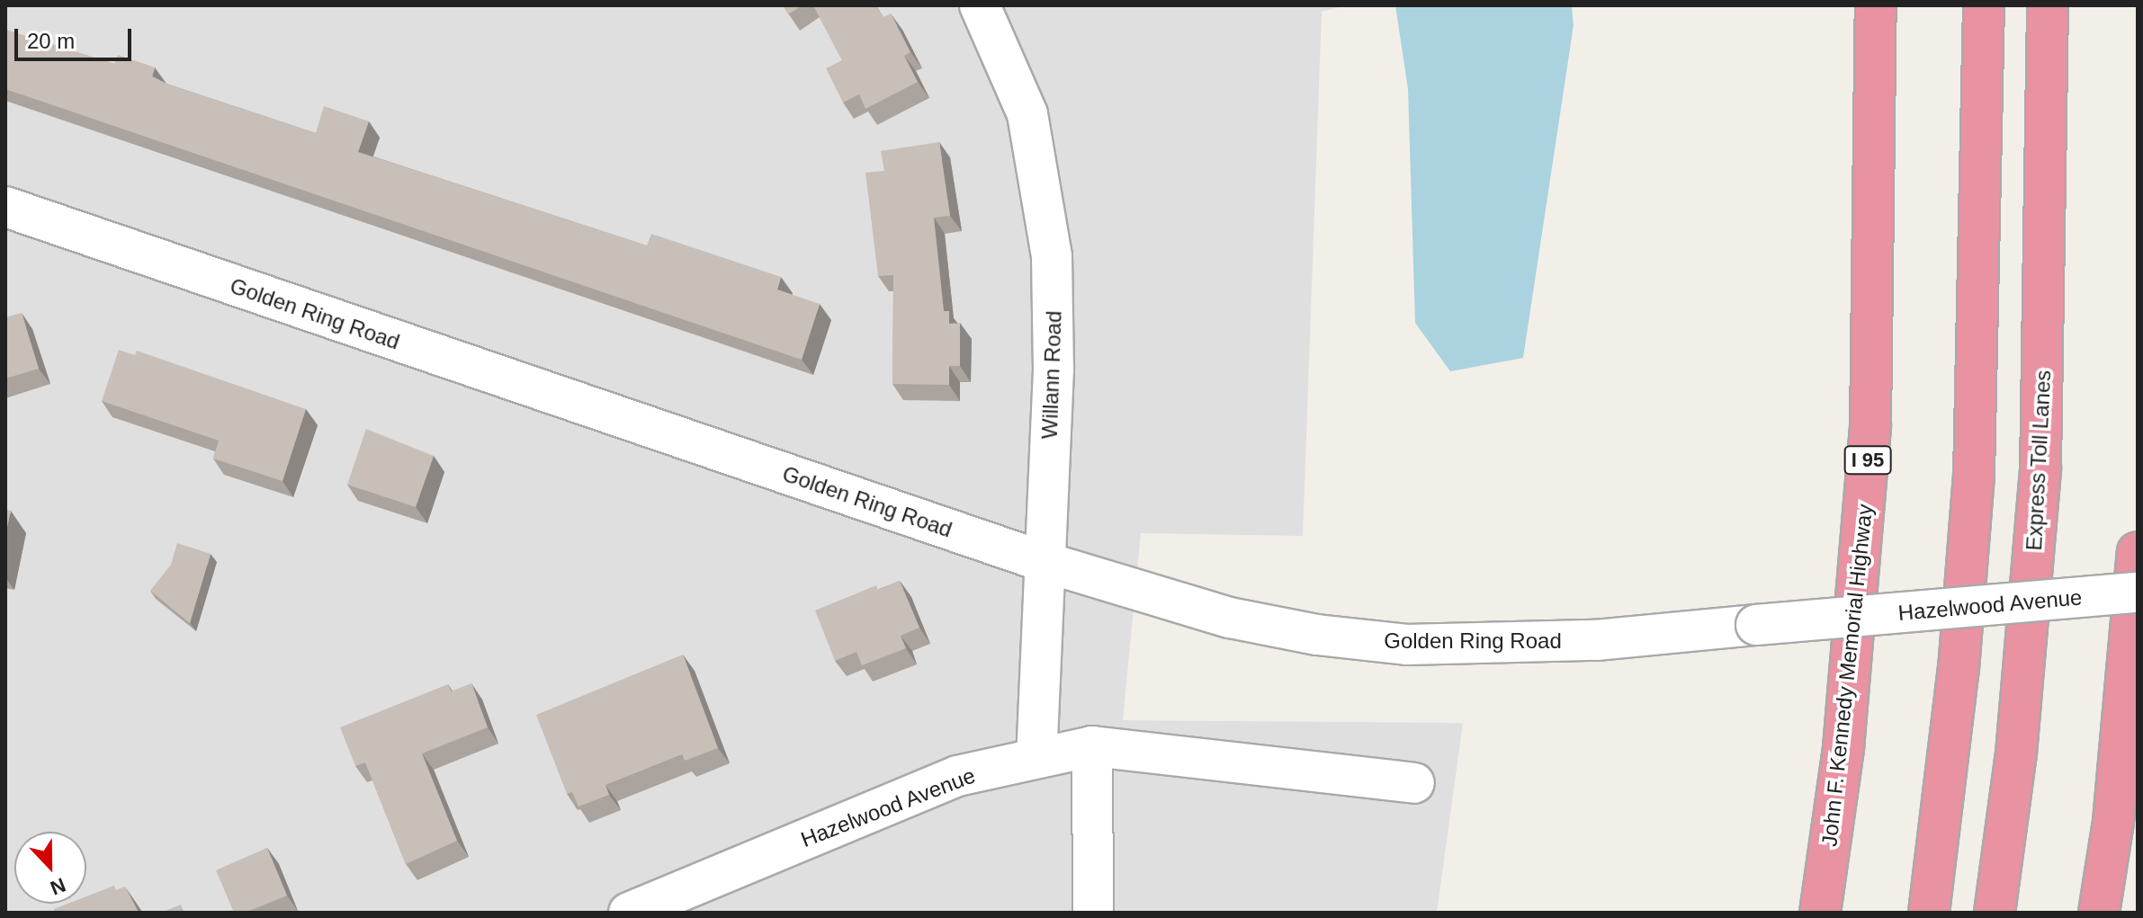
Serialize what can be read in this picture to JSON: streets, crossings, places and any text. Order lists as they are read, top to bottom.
{
  "streets": {
    "highway": ["I 95", "Express Toll Lanes", "John F. Kennedy Memorial Highway"],
    "street": ["Golden Ring Road", "Willann Road", "Hazelwood Avenue"]
  },
  "crossings": [
    ["Golden Ring Road", "Willann Road"],
    ["Golden Ring Road", "Hazelwood Avenue"],
    ["Willann Road", "Hazelwood Avenue"]
  ],
  "scale_bar": "20 m",
  "north": "bottom"
}
